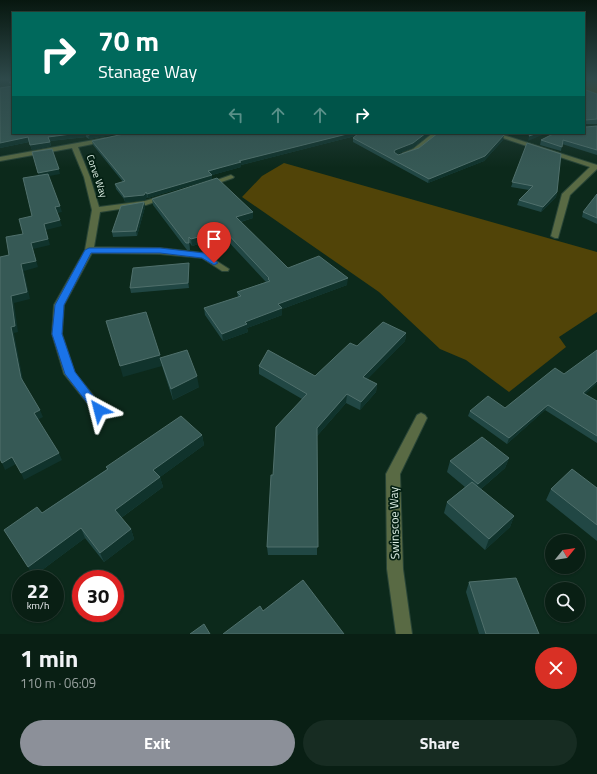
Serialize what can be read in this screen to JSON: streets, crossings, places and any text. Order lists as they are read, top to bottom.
{
  "streets": {
    "street": ["Corve Way", "Swinscoe Way"]
  },
  "north": "top right",
  "page": {
    "turn": ["70 m", "Stanage Way"],
    "speed": "22 km/h",
    "limit": "30",
    "heading": ["1 min", "110 m · 06:09"],
    "buttons": ["Exit", "Share"]
  }
}
